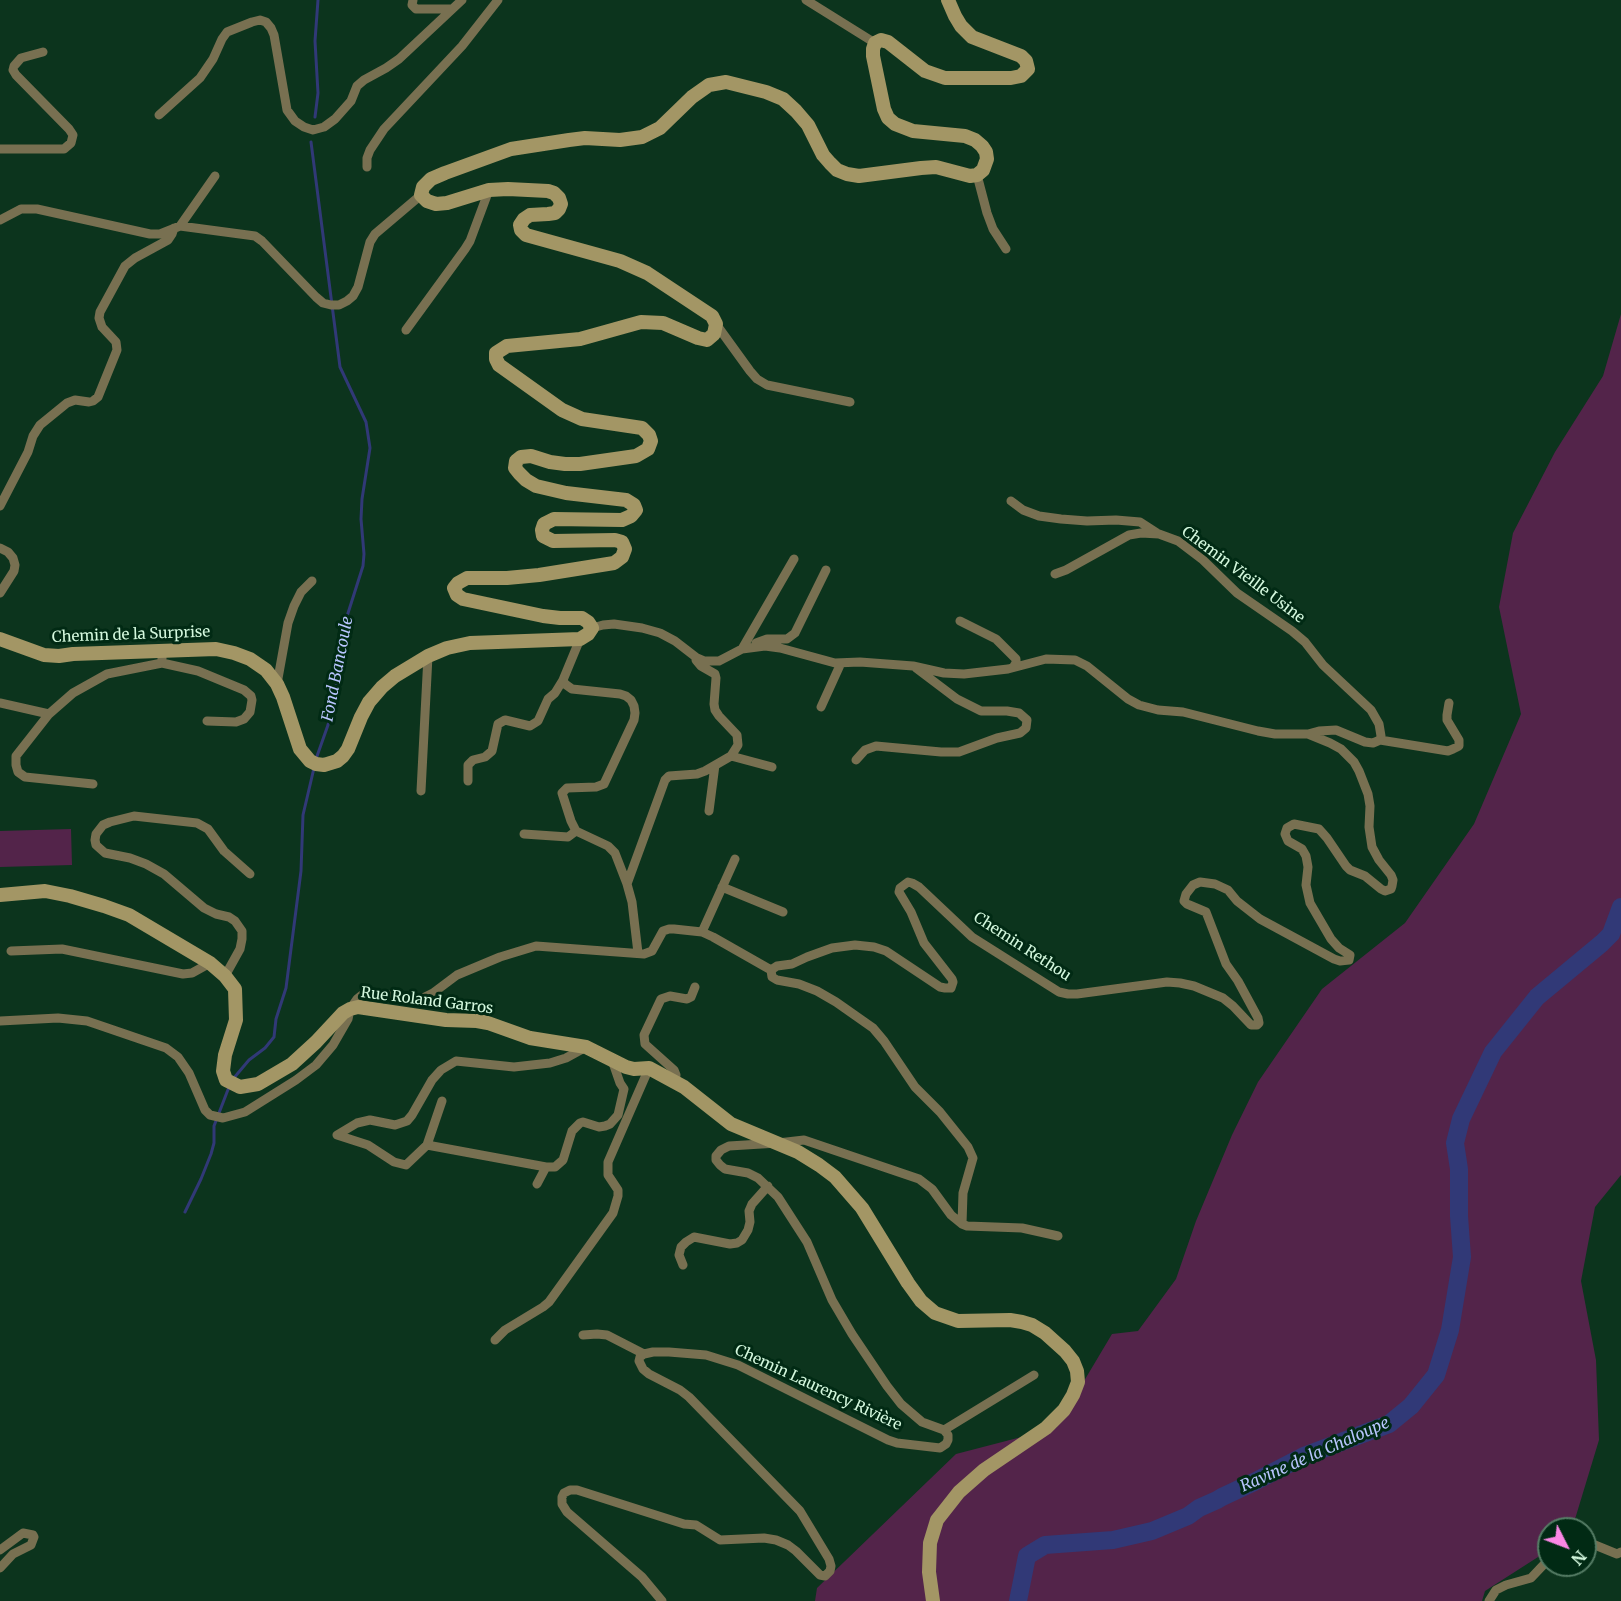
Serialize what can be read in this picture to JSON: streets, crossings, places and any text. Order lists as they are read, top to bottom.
{
  "streets": {
    "main road": ["Chemin de la Surprise", "Rue Roland Garros"],
    "street": ["Chemin Vieille Usine", "Chemin Rethou", "Chemin Laurency Rivière"]
  },
  "crossings": [
    ["Rue Roland Garros", "Chemin Laurency Rivière"]
  ],
  "water": ["Fond Bancoule", "Ravine de la Chaloupe"],
  "north": "bottom right"
}
